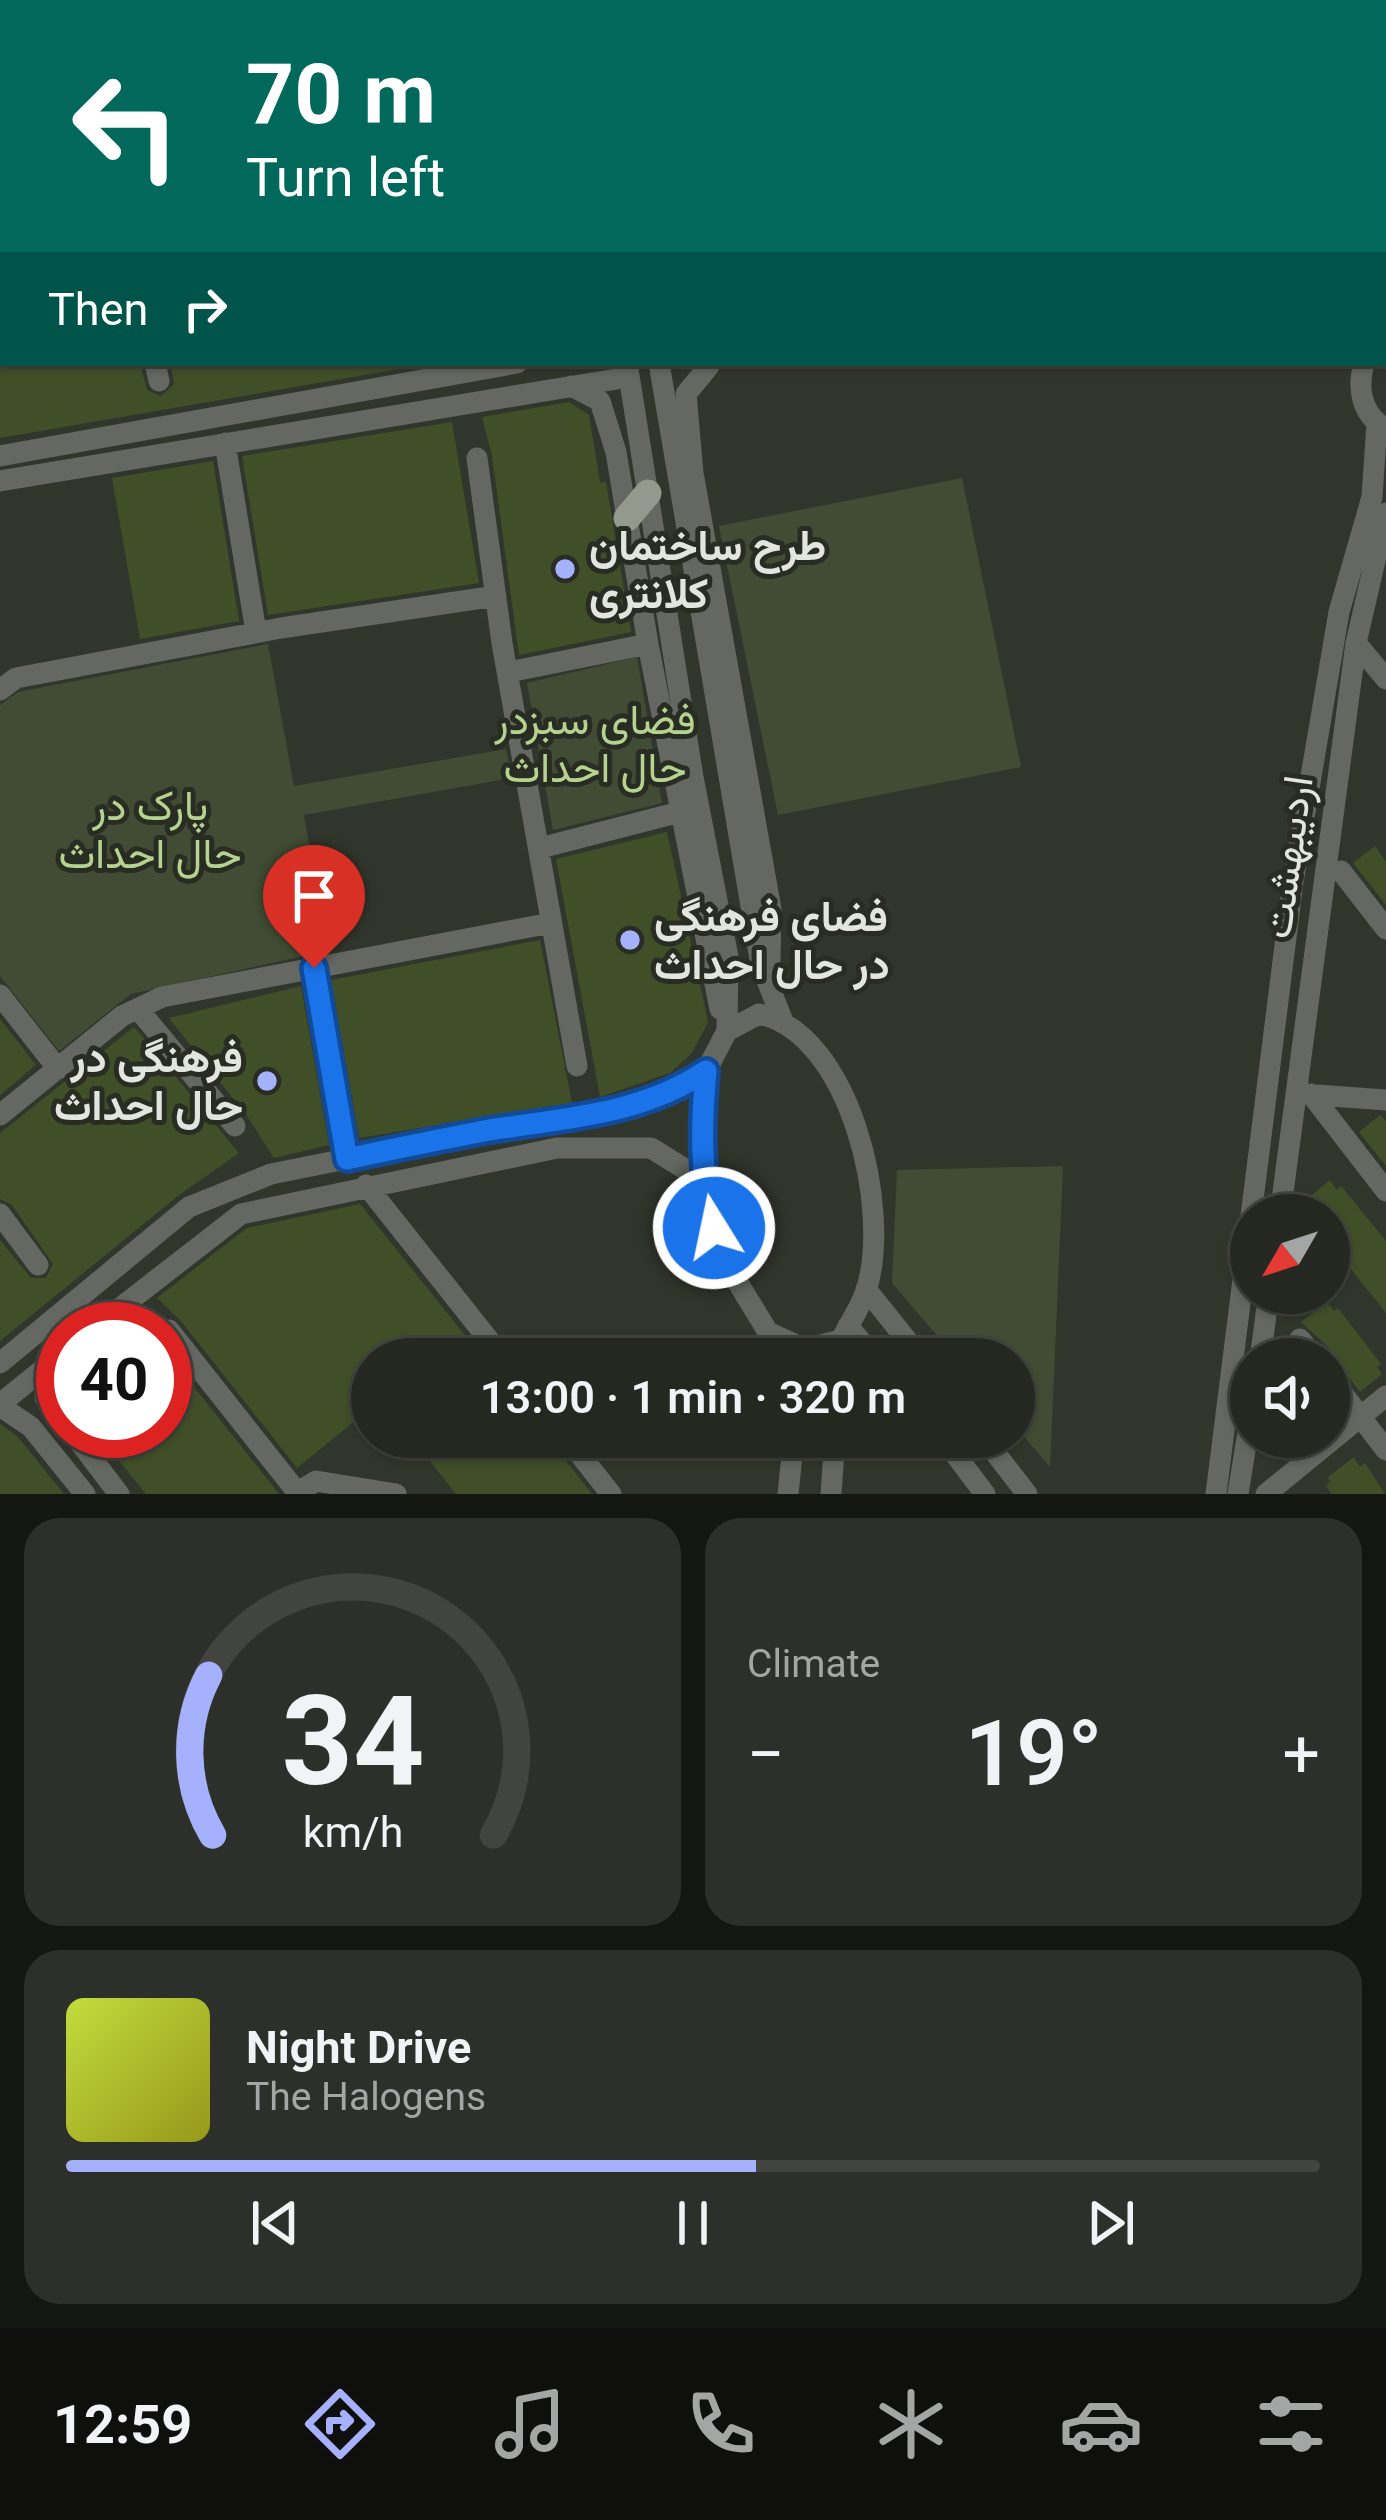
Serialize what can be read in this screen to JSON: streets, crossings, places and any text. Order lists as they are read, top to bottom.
{
  "streets": {
    "street": ["اردیبهشت"]
  },
  "parks": ["فضای سبزدر حال احداث", "پارک در حال احداث"],
  "places": ["طرح ساختمان کلانتری", "فضای فرهنگی در حال احداث", "فرهنگی در حال احداث"],
  "north": "bottom left",
  "page": {
    "turn": ["70 m", "Turn left"],
    "then": "Then",
    "limit": "40",
    "trip": "13:00 · 1 min · 320 m",
    "tile": "Climate",
    "heat": ["−", "19°", "+"],
    "song": ["Night Drive", "The Halogens"],
    "tabs": "12:59",
    "gauge": ["34", "km/h"]
  }
}
